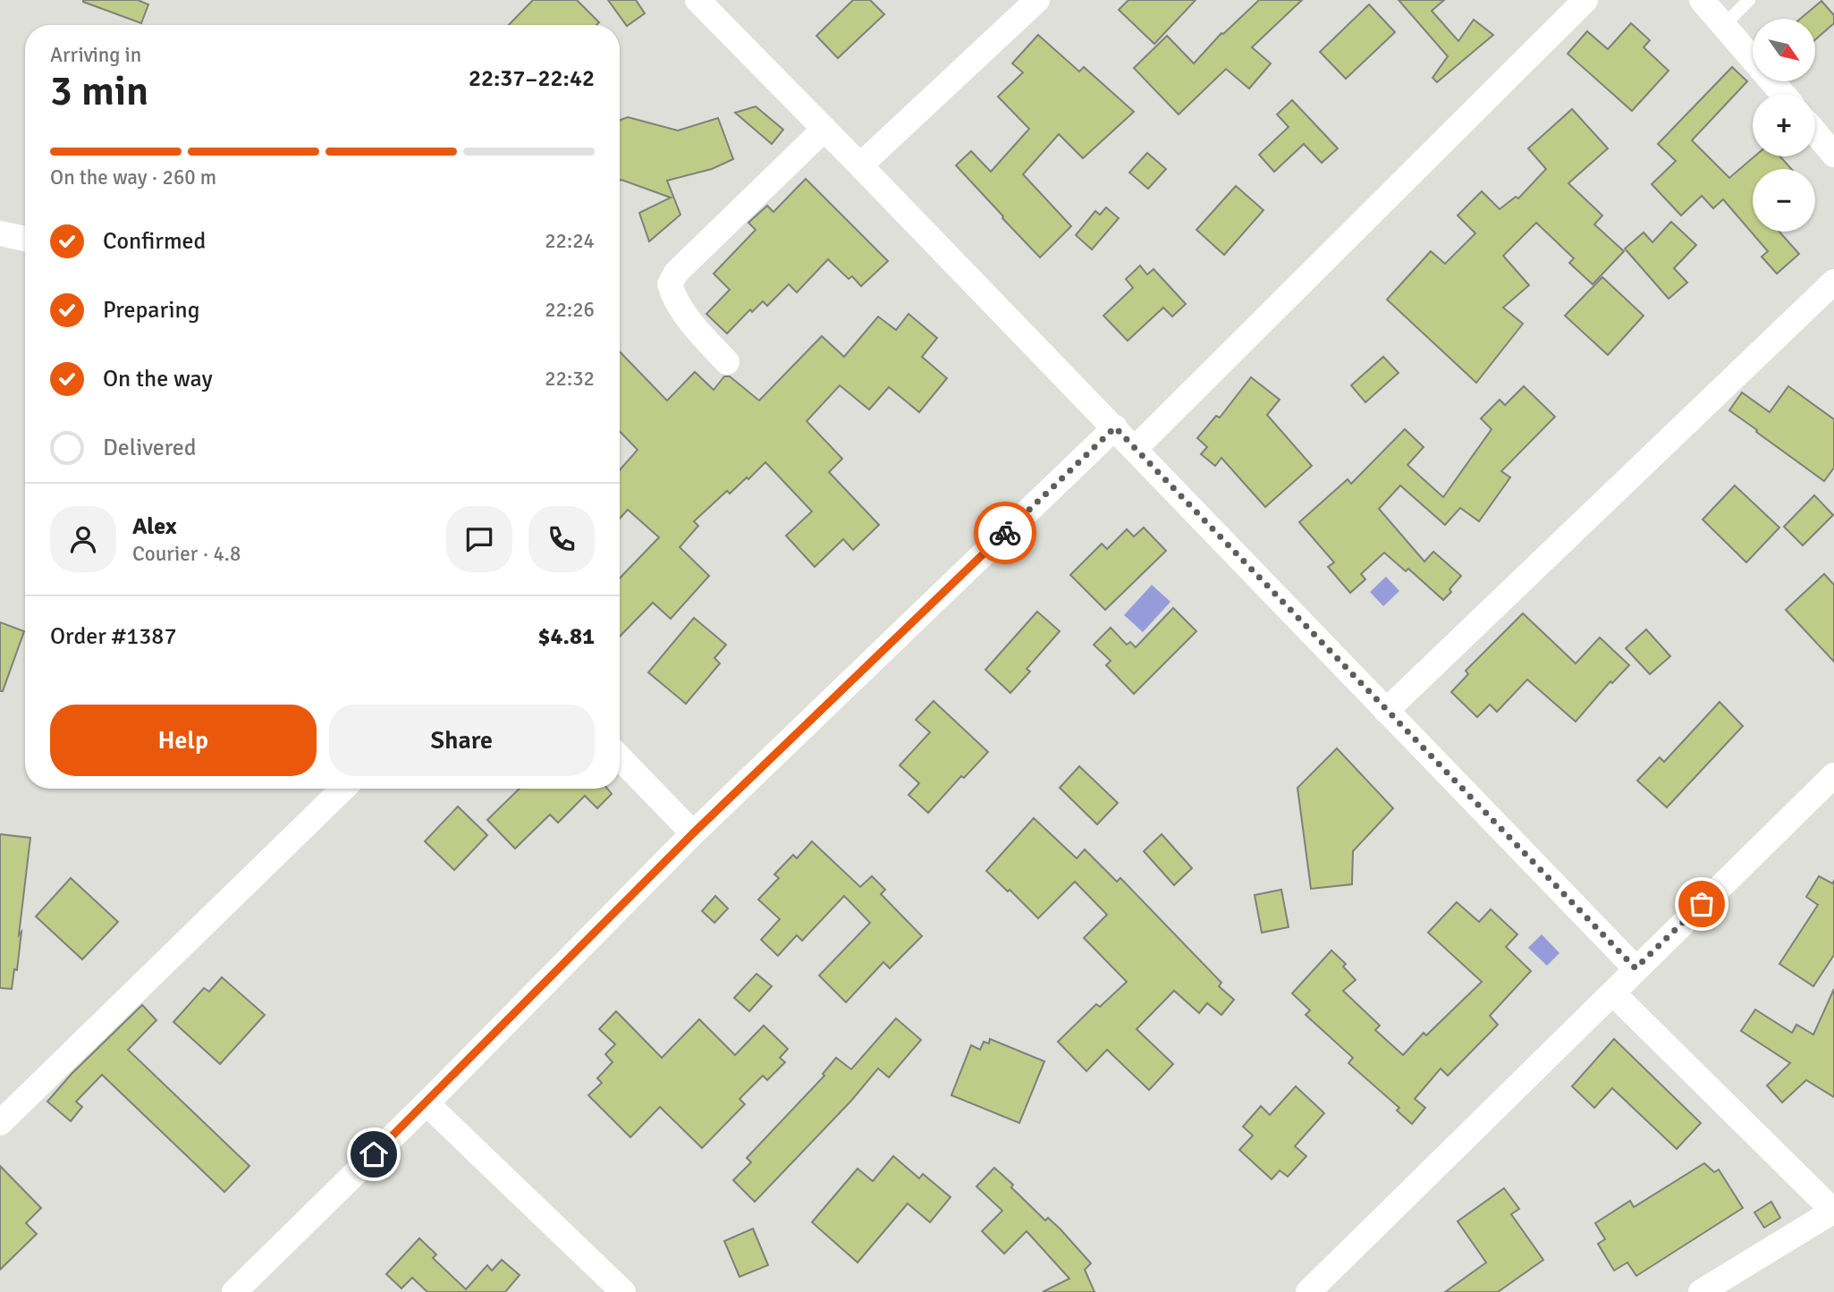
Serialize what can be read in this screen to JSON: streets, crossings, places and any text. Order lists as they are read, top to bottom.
{
  "north": "bottom right",
  "page": {
    "map_buttons": ["+", "−"],
    "heading": ["3 min", "Arriving in", "22:37–22:42"],
    "panel": [
      "Alex",
      "Courier · 4.8",
      "Order #1387",
      "$4.81"
    ],
    "bar": "On the way · 260 m",
    "list": [
      ["Confirmed", "22:24"],
      ["Preparing", "22:26"],
      ["On the way", "22:32"],
      "Delivered"
    ],
    "buttons": ["Help", "Share"]
  }
}
